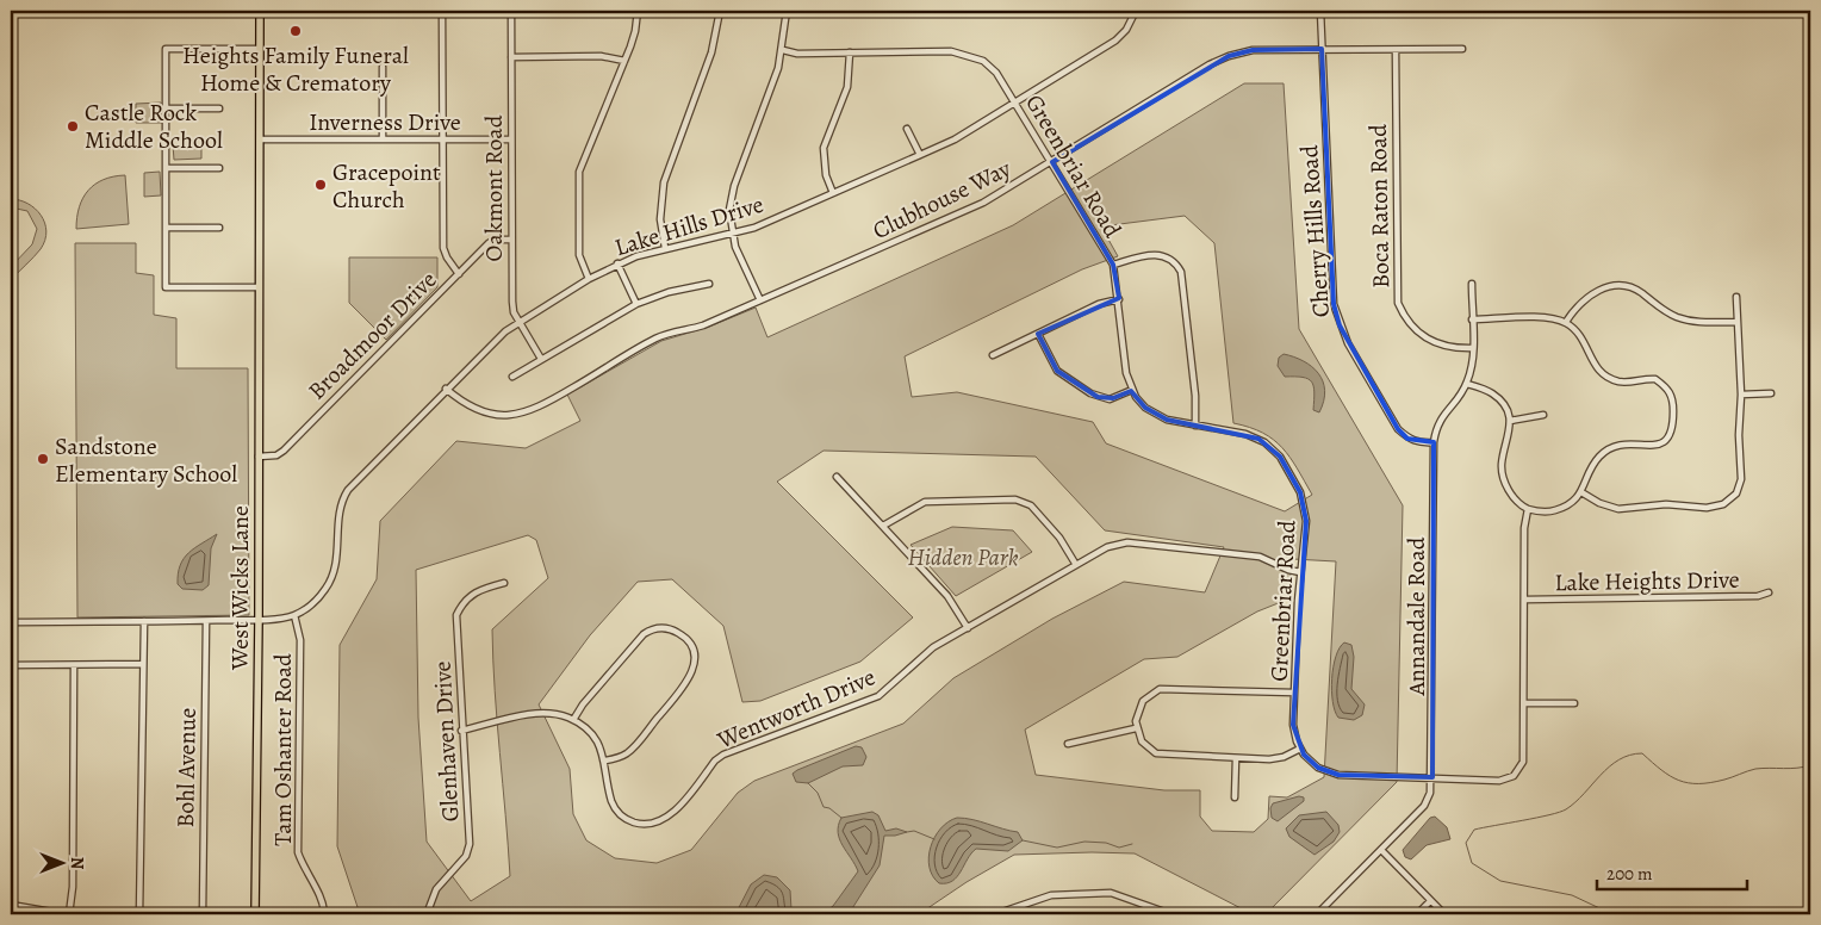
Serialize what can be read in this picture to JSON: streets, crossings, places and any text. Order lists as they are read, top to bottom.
{
  "streets": {
    "main road": ["West Wicks Lane"],
    "street": [
      "Inverness Drive",
      "Greenbriar Road",
      "Oakmont Road",
      "Clubhouse Way",
      "Boca Raton Road",
      "Lake Hills Drive",
      "Cherry Hills Road",
      "Broadmoor Drive",
      "Lake Heights Drive",
      "Annandale Road",
      "Wentworth Drive",
      "Glenhaven Drive",
      "Tam Oshanter Road",
      "Bohl Avenue"
    ]
  },
  "crossings": [
    ["Inverness Drive", "Oakmont Road"],
    ["Inverness Drive", "West Wicks Lane"],
    ["Greenbriar Road", "Clubhouse Way"],
    ["Greenbriar Road", "Lake Hills Drive"],
    ["Greenbriar Road", "Wentworth Drive"],
    ["Oakmont Road", "Lake Hills Drive"],
    ["Oakmont Road", "Broadmoor Drive"],
    ["Clubhouse Way", "Boca Raton Road"],
    ["Clubhouse Way", "Lake Hills Drive"],
    ["Clubhouse Way", "Cherry Hills Road"],
    ["Boca Raton Road", "Annandale Road"],
    ["Lake Hills Drive", "Tam Oshanter Road"],
    ["Cherry Hills Road", "Annandale Road"],
    ["Broadmoor Drive", "West Wicks Lane"]
  ],
  "parks": ["Hidden Park"],
  "places": [
    "Heights Family Funeral Home & Crematory",
    "Castle Rock Middle School",
    "Gracepoint Church",
    "Sandstone Elementary School"
  ],
  "scale_bar": "200 m",
  "north": "right"
}
